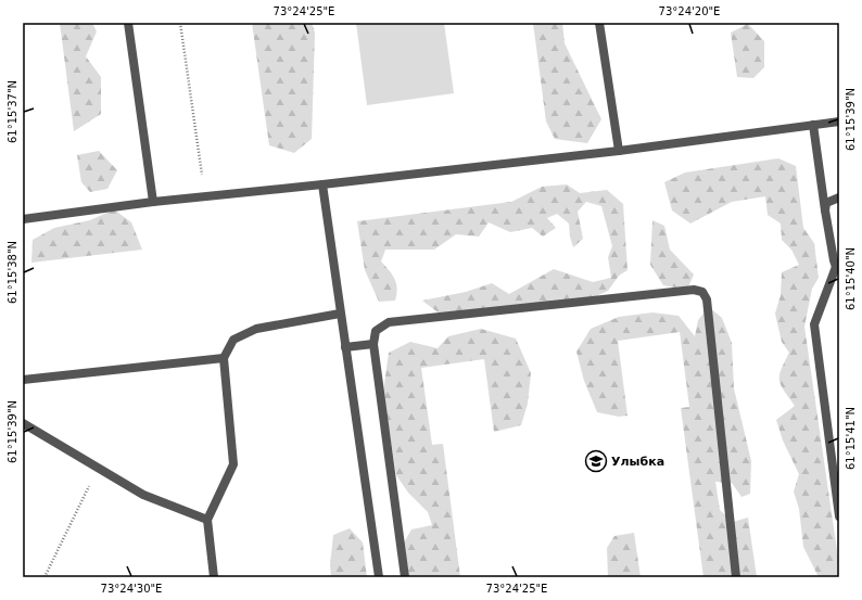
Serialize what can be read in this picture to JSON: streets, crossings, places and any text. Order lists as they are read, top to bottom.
{
  "places": {
    "school or university": ["Улыбка"]
  },
  "coordinates": [
    "73°24'25\"E",
    "73°24'20\"E",
    "61°15'37\"N",
    "61°15'39\"N",
    "61°15'38\"N",
    "61°15'40\"N",
    "61°15'41\"N",
    "73°24'30\"E"
  ]
}
